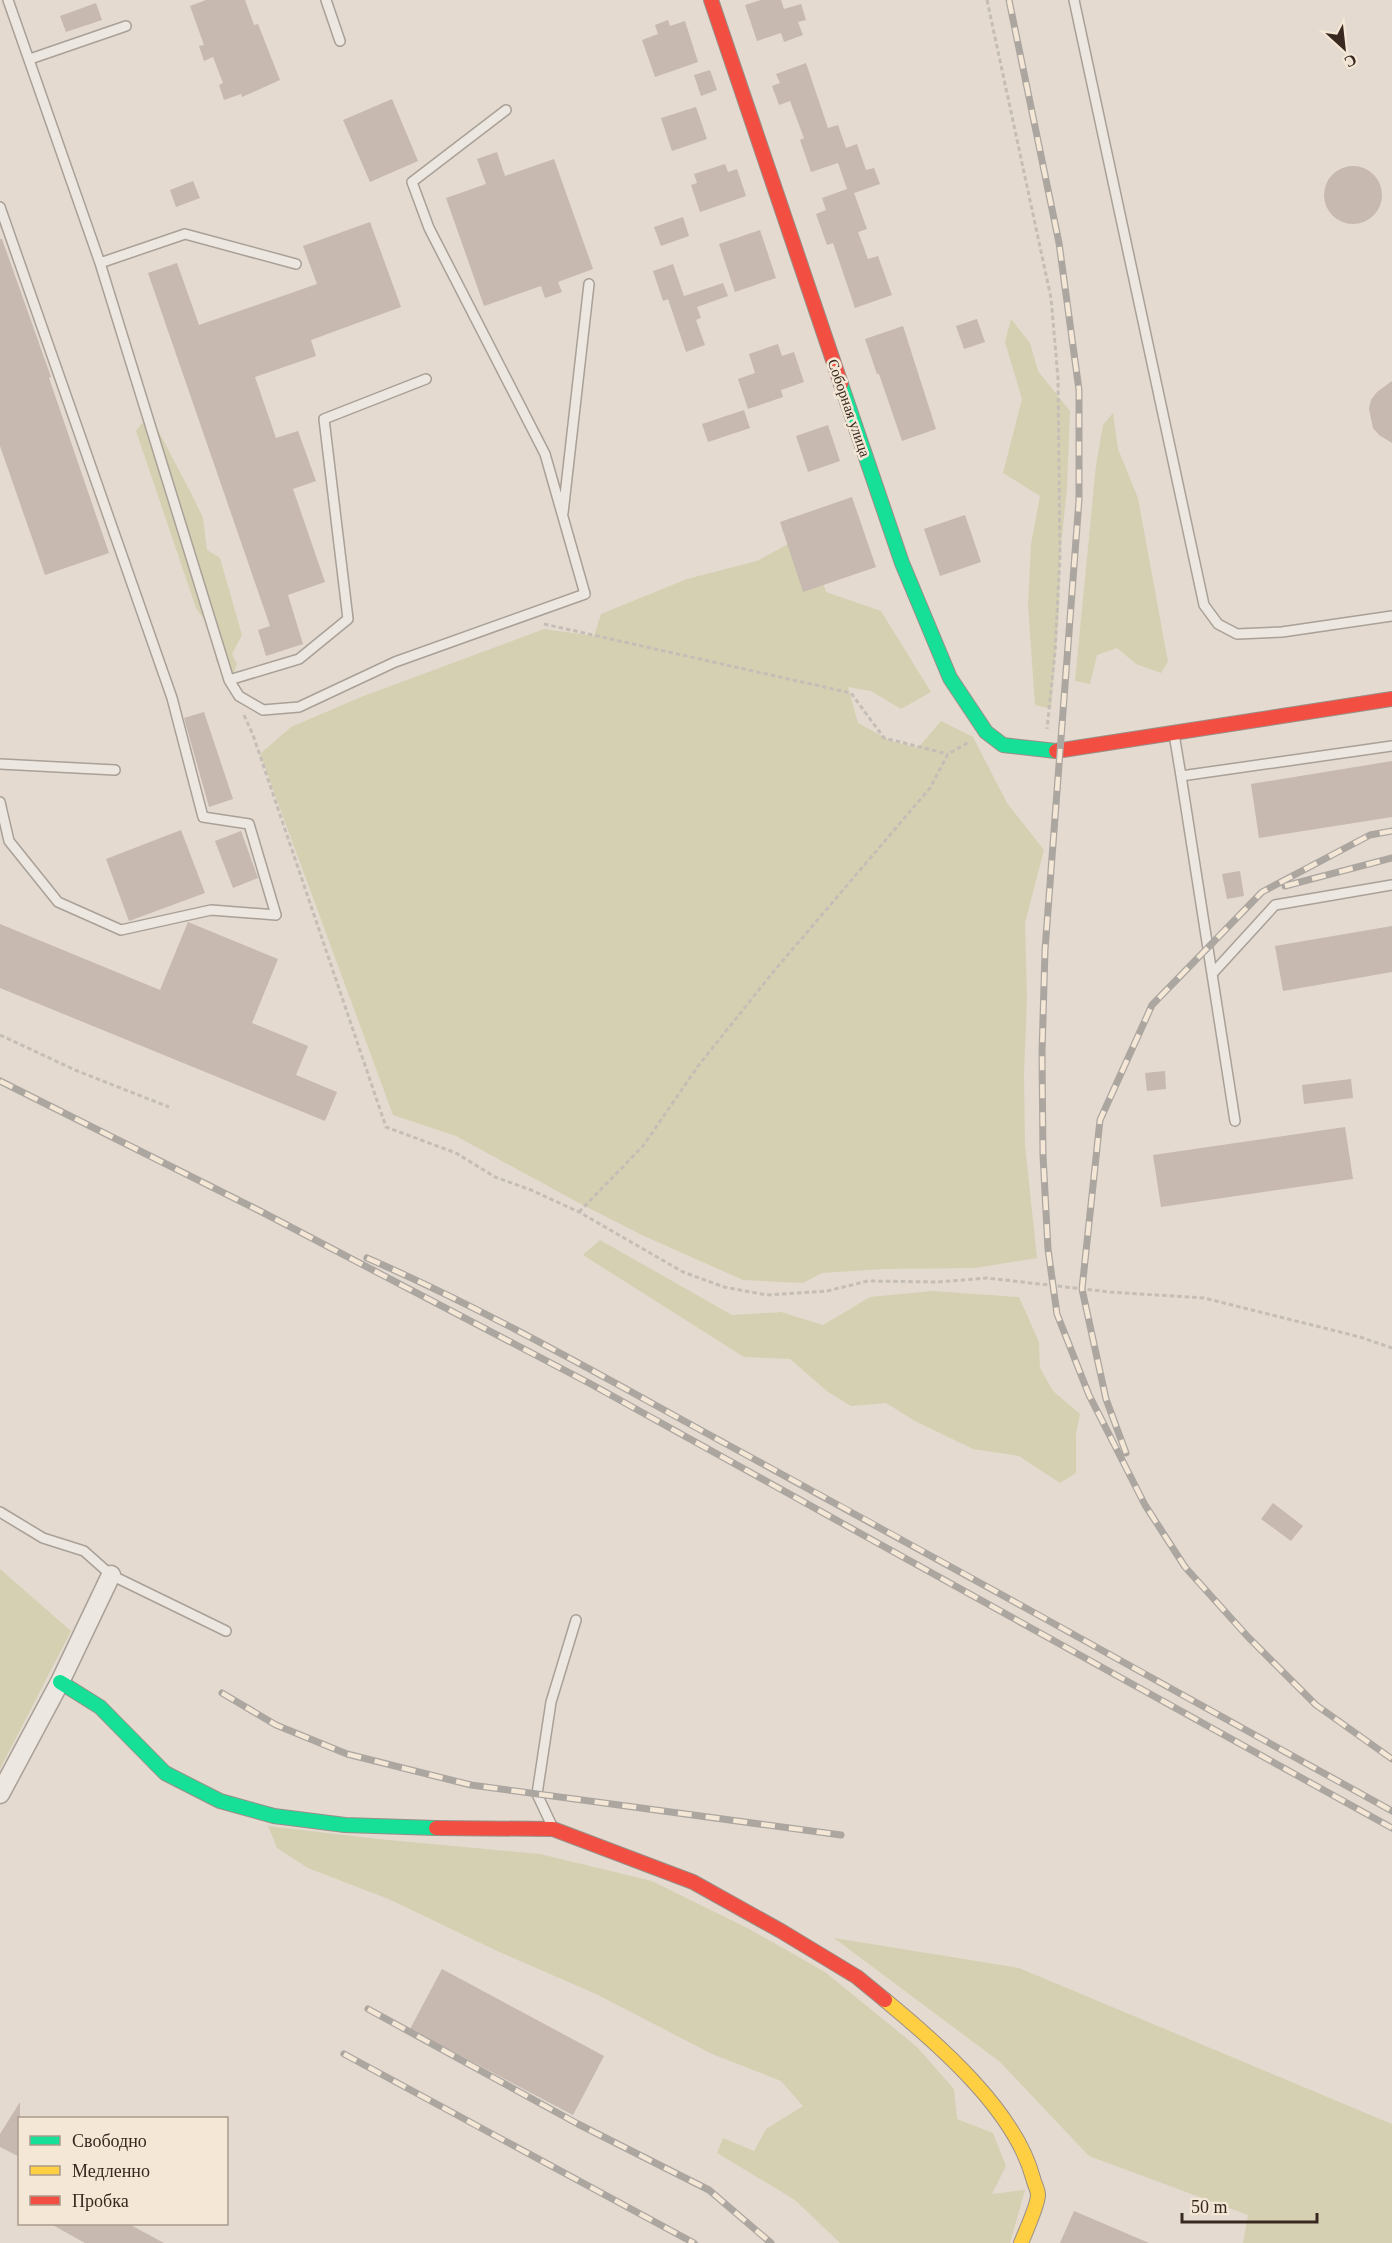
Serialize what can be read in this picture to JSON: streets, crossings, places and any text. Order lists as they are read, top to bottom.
{
  "streets": {
    "street": ["Соборная улица"]
  },
  "legend": ["Свободно", "Медленно", "Пробка"],
  "scale_bar": "50 m",
  "north": "bottom right"
}
